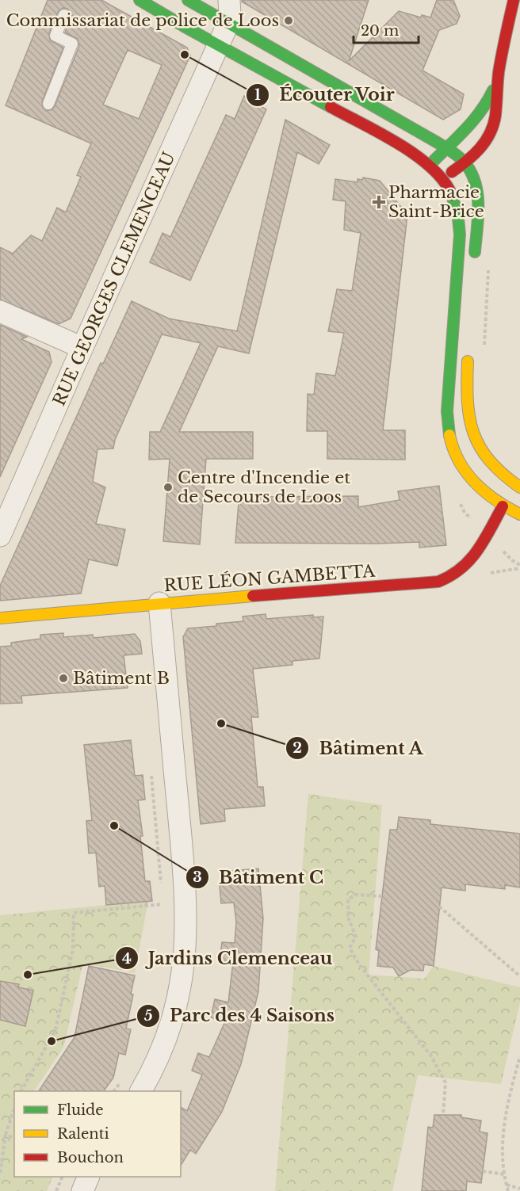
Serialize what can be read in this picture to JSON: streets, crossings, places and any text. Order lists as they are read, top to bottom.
{
  "streets": {
    "main road": ["RUE LÉON GAMBETTA"],
    "street": ["RUE GEORGES CLEMENCEAU"]
  },
  "places": {
    "other": [
      "Commissariat de police de Loos",
      "Écouter Voir",
      "Centre d'Incendie et de Secours de Loos",
      "Bâtiment B",
      "Bâtiment A",
      "Bâtiment C",
      "Jardins Clemenceau",
      "Parc des 4 Saisons"
    ],
    "health": ["Pharmacie Saint-Brice"]
  },
  "legend": ["Fluide", "Ralenti", "Bouchon"],
  "scale_bar": "20 m"
}
